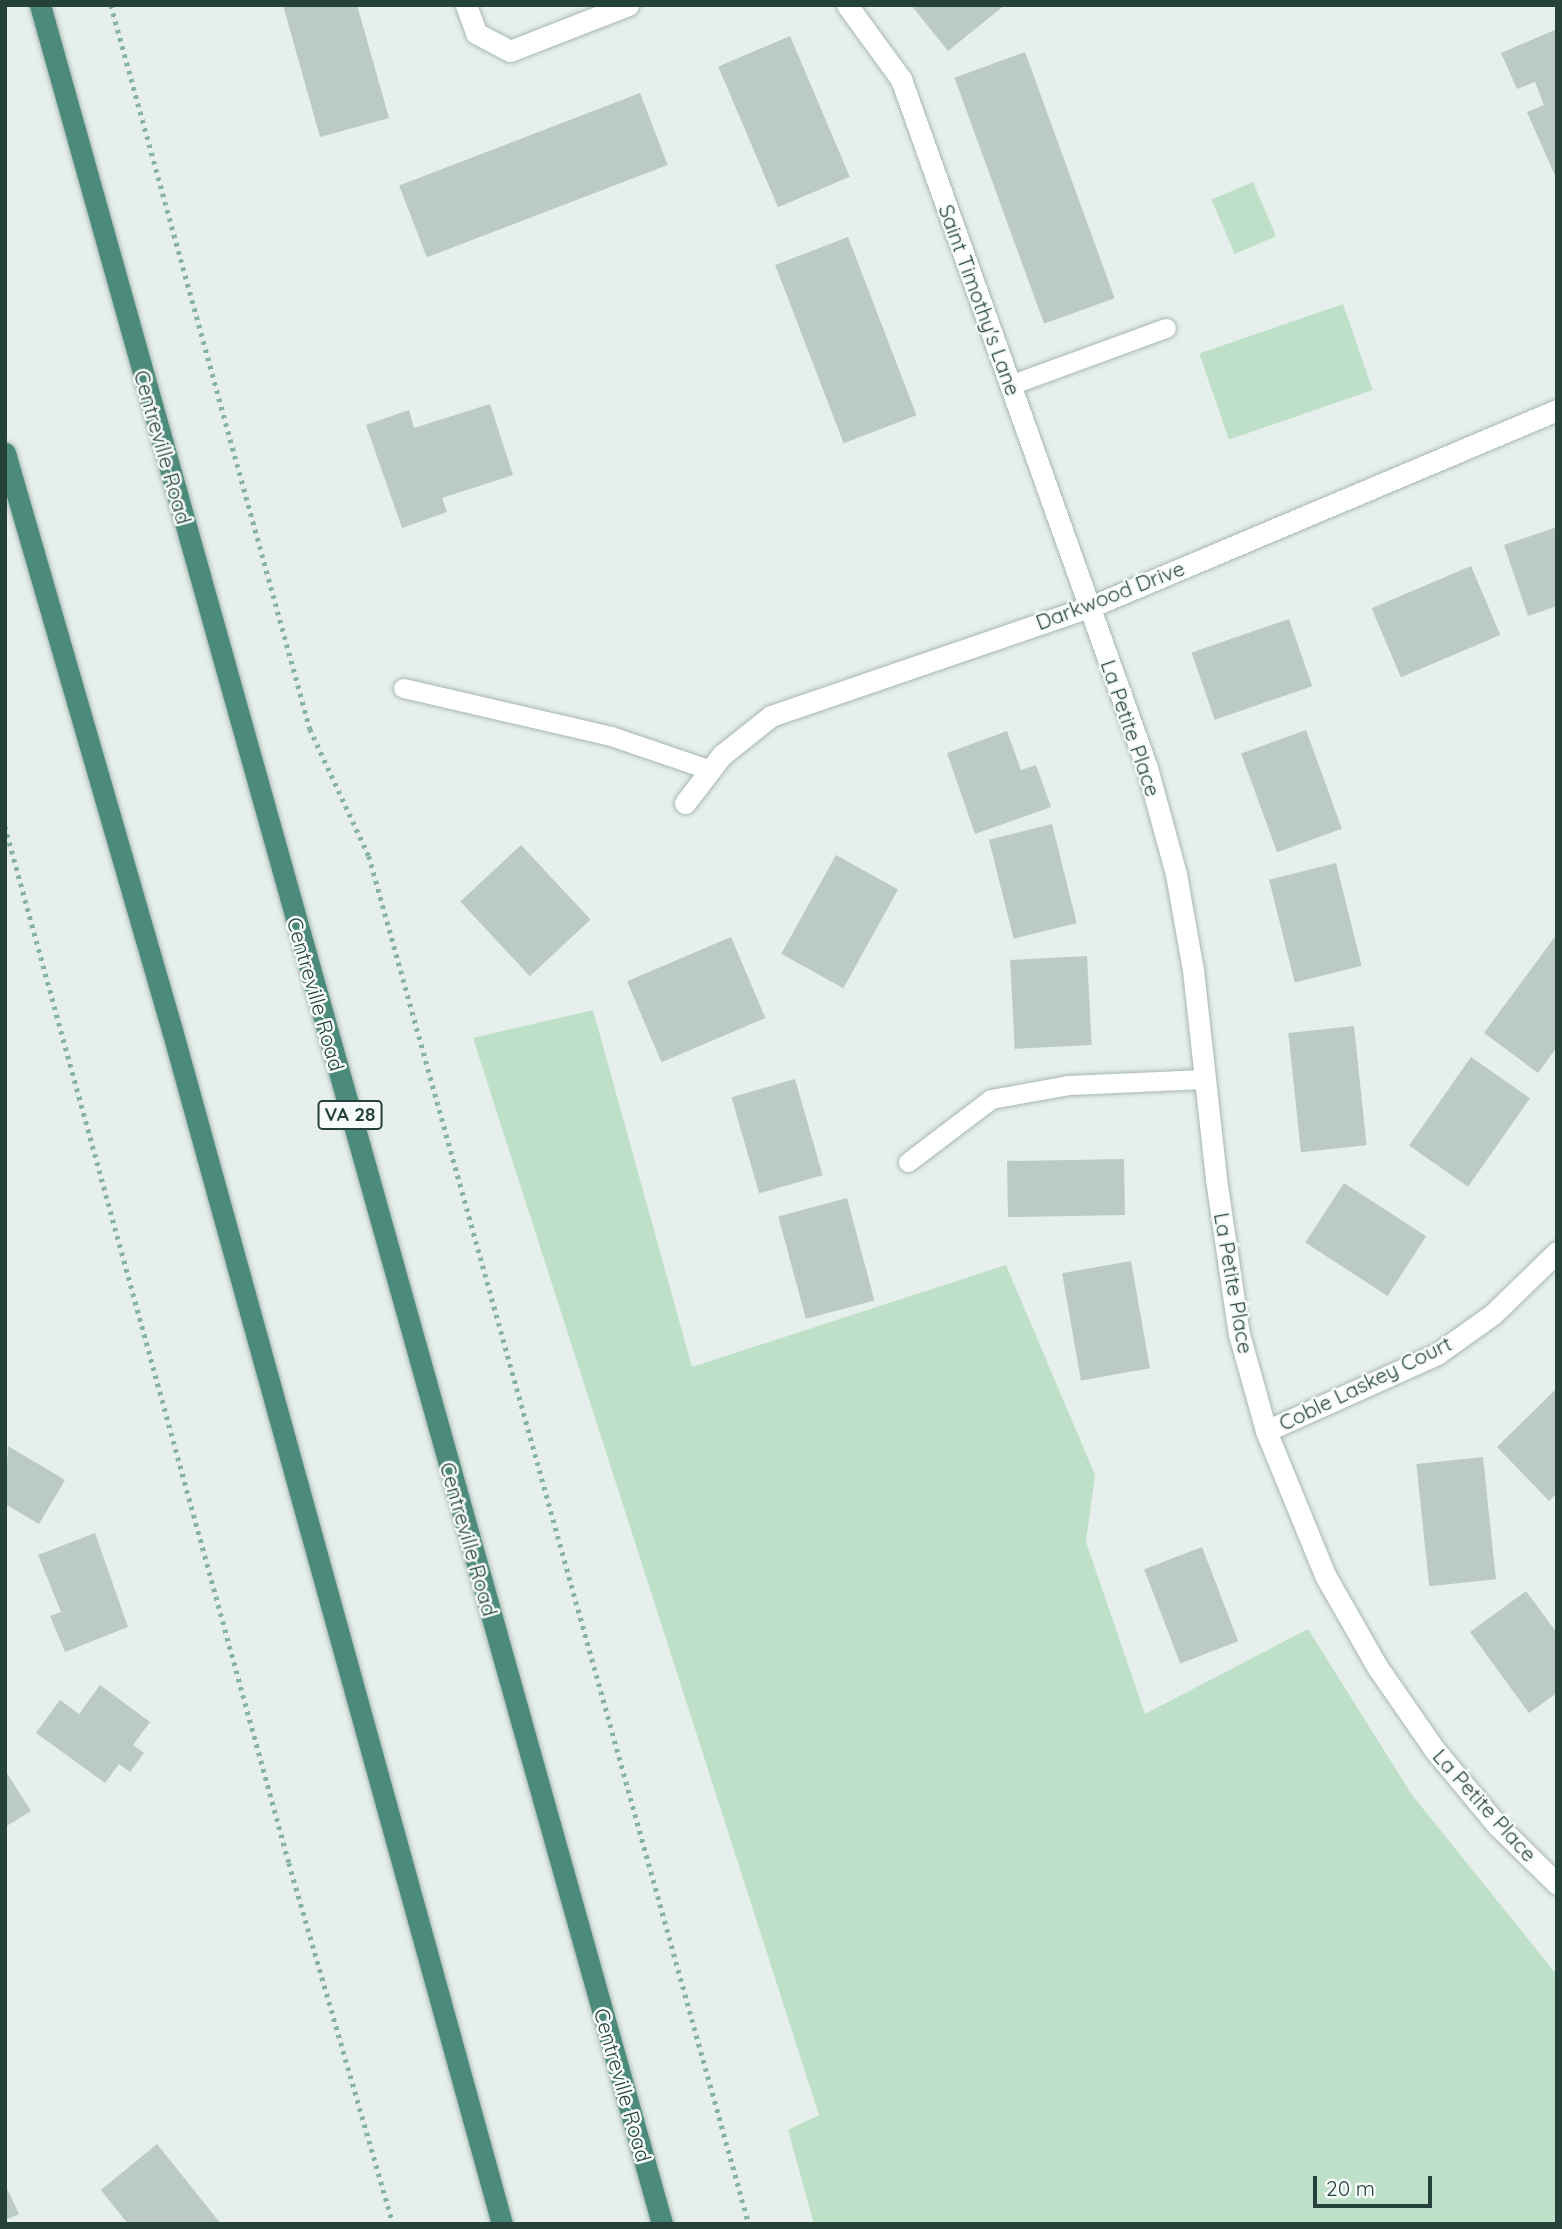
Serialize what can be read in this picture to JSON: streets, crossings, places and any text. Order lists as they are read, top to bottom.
{
  "streets": {
    "highway": ["Centreville Road", "VA 28"],
    "street": [
      "Saint Timothy's Lane",
      "Darkwood Drive",
      "La Petite Place",
      "Coble Laskey Court"
    ]
  },
  "crossings": [
    ["Saint Timothy's Lane", "Darkwood Drive"],
    ["Saint Timothy's Lane", "La Petite Place"],
    ["Darkwood Drive", "La Petite Place"],
    ["La Petite Place", "Coble Laskey Court"]
  ],
  "scale_bar": "20 m"
}
